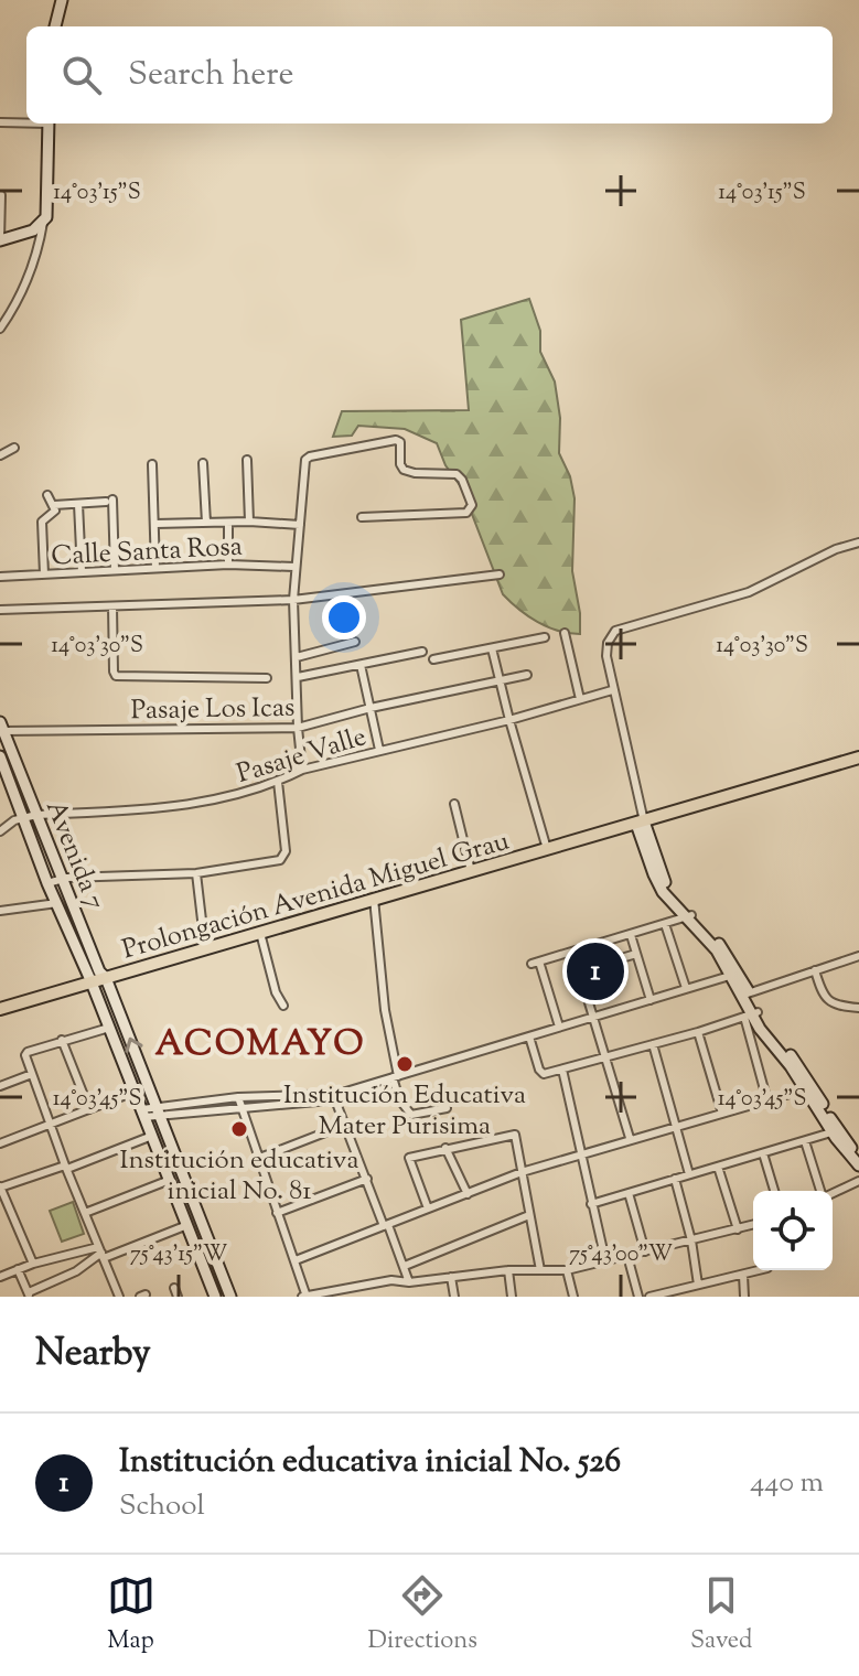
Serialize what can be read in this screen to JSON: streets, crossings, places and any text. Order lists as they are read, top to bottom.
{
  "streets": {
    "main road": ["Prolongación Avenida Miguel Grau"],
    "street": [
      "Calle Santa Rosa",
      "Pasaje Los Icas",
      "Pasaje Valle",
      "Avenida 7"
    ]
  },
  "crossings": [
    ["Pasaje Los Icas", "Avenida 7"],
    ["Pasaje Valle", "Avenida 7"],
    ["Avenida 7", "Prolongación Avenida Miguel Grau"]
  ],
  "districts": ["ACOMAYO"],
  "places": ["Institución Educativa Mater Purisima", "Institución educativa inicial No. 81"],
  "page": {
    "search": "Search here",
    "pins": "1",
    "heading": "Nearby",
    "list": [
      {
        "mark": "1",
        "name": "Institución educativa inicial No. 526",
        "note": "School",
        "value": "440 m"
      }
    ],
    "nav": ["Map", "Directions", "Saved"]
  },
  "coordinates": [
    "14°03'15\"S",
    "14°03'30\"S",
    "14°03'45\"S",
    "75°43'15\"W",
    "75°43'00\"W"
  ]
}
